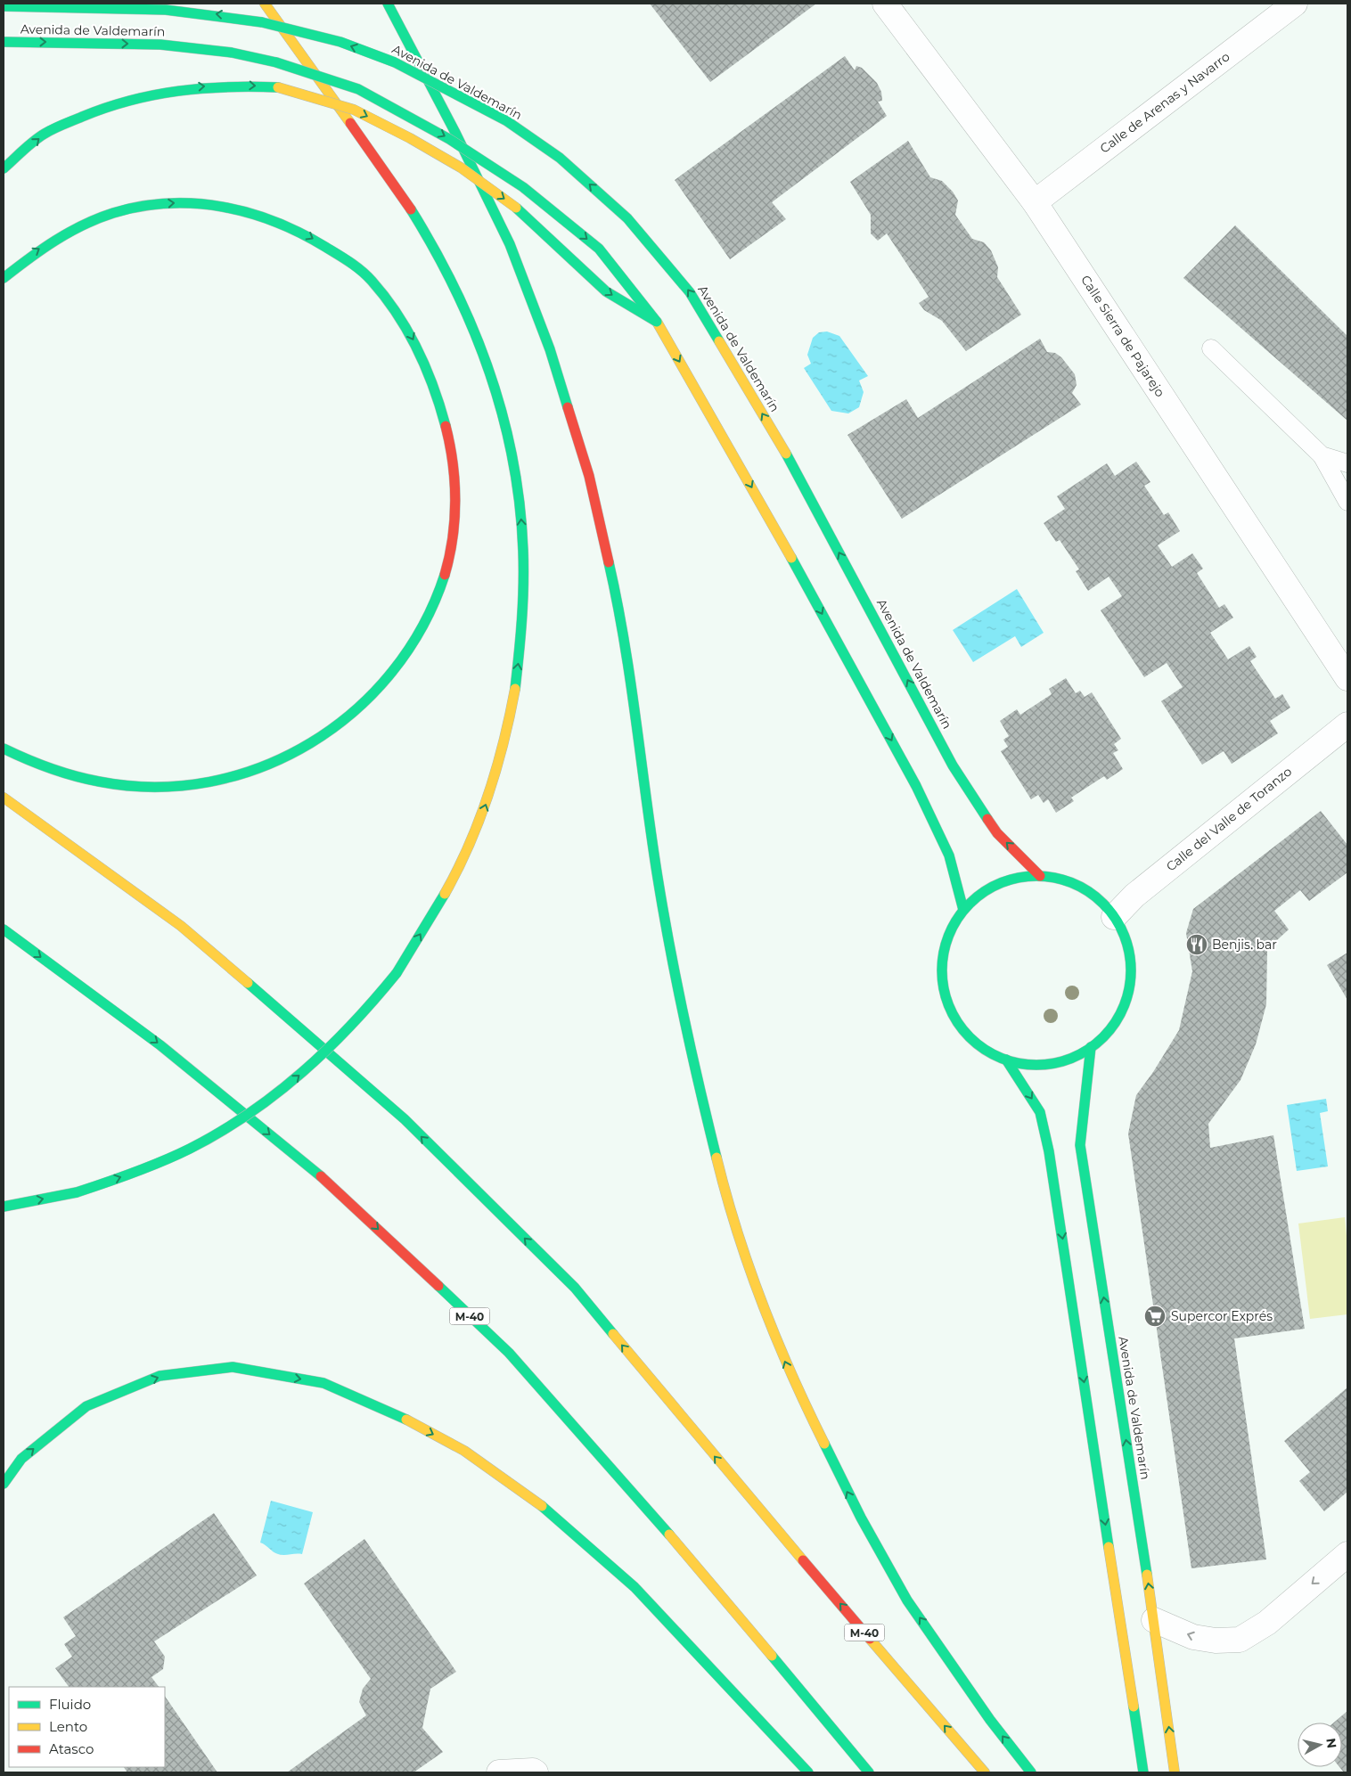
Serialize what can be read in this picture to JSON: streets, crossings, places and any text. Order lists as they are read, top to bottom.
{
  "streets": {
    "main road": ["Avenida de Valdemarín", "M-40"],
    "street": ["Calle de Arenas y Navarro", "Calle Sierra de Pajarejo", "Calle del Valle de Toranzo"]
  },
  "crossings": [
    ["Calle de Arenas y Navarro", "Calle Sierra de Pajarejo"]
  ],
  "places": {
    "restaurant": ["Benjis. bar"],
    "supermarket": ["Supercor Exprés"]
  },
  "legend": ["Fluido", "Lento", "Atasco"],
  "north": "right"
}
